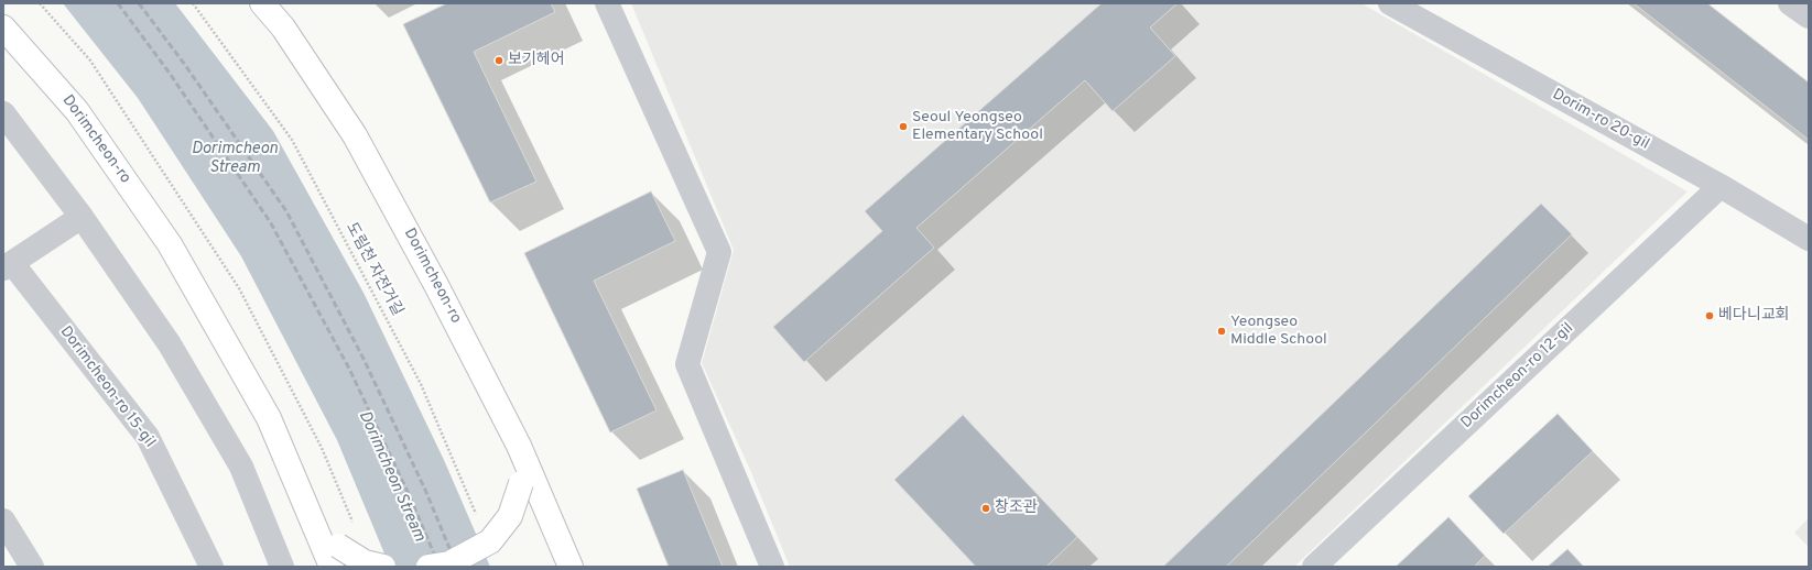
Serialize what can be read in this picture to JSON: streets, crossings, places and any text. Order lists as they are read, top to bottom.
{
  "streets": {
    "main road": ["Dorimcheon-ro"],
    "street": ["Dorim-ro 20-gil", "Dorimcheon-ro 12-gil", "Dorimcheon-ro 15-gil"],
    "path": ["도림천 자전거길"]
  },
  "crossings": [
    ["Dorim-ro 20-gil", "Dorimcheon-ro 12-gil"]
  ],
  "water": ["Dorimcheon Stream"],
  "places": [
    "보기헤어",
    "Seoul Yeongseo Elementary School",
    "베다니교회",
    "Yeongseo Middle School",
    "창조관"
  ]
}
